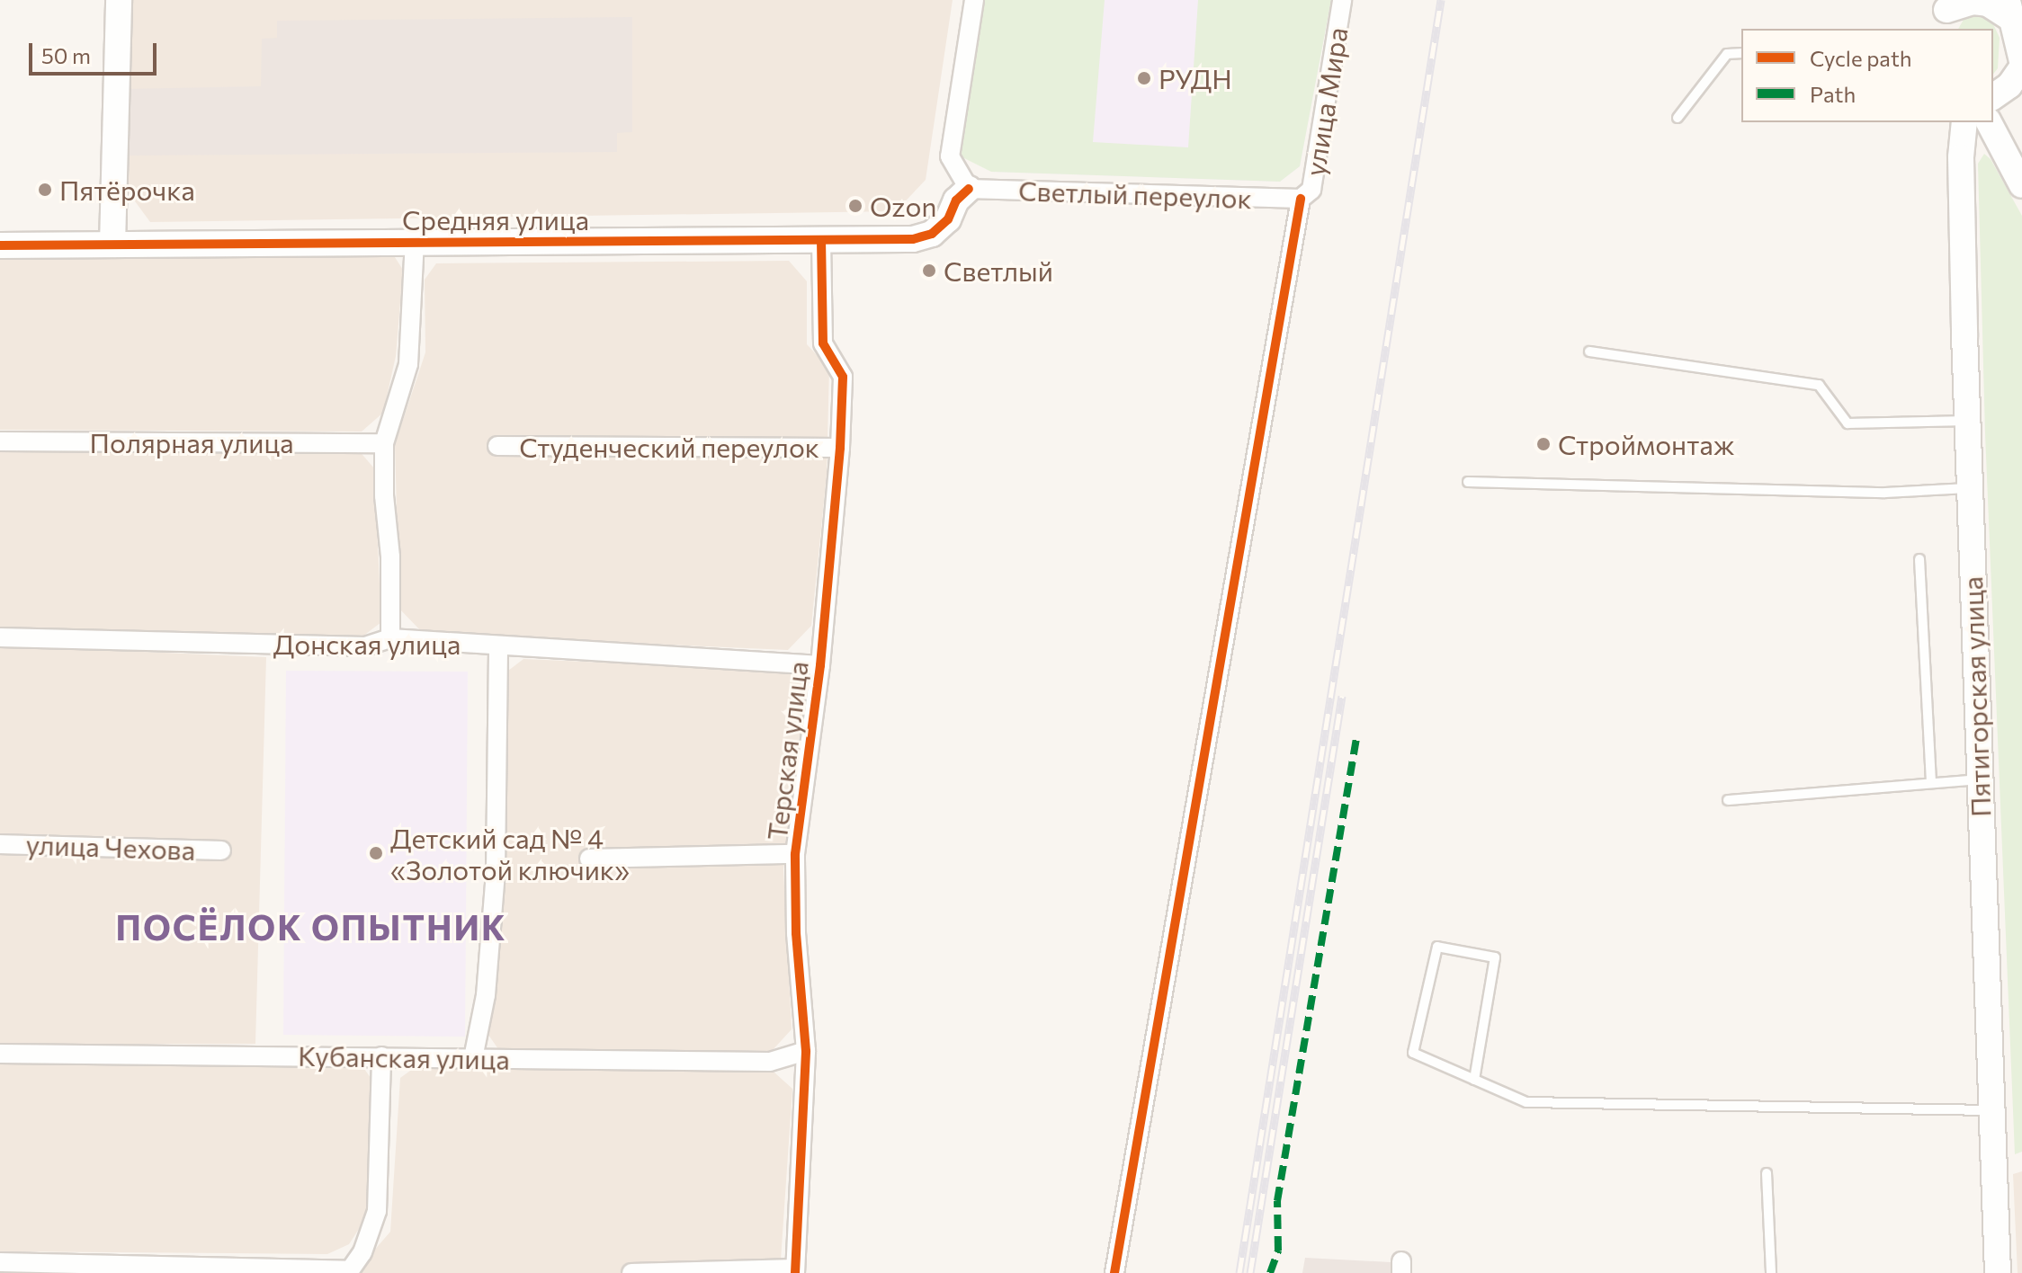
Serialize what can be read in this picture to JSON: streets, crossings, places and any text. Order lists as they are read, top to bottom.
{
  "streets": {
    "main road": ["Средняя улица", "Пятигорская улица"],
    "street": [
      "улица Мира",
      "Светлый переулок",
      "Полярная улица",
      "Студенческий переулок",
      "Донская улица",
      "Терская улица",
      "улица Чехова",
      "Кубанская улица"
    ]
  },
  "crossings": [
    ["улица Мира", "Светлый переулок"],
    ["Светлый переулок", "Средняя улица"],
    ["Средняя улица", "Терская улица"],
    ["Студенческий переулок", "Терская улица"],
    ["Донская улица", "Терская улица"],
    ["Терская улица", "Кубанская улица"]
  ],
  "districts": ["ПОСЁЛОК ОПЫТНИК"],
  "places": [
    "РУДН",
    "Пятёрочка",
    "Ozon",
    "Светлый",
    "Строймонтаж",
    "Детский сад № 4 «Золотой ключик»"
  ],
  "legend": ["Cycle path", "Path"],
  "scale_bar": "50 m"
}
